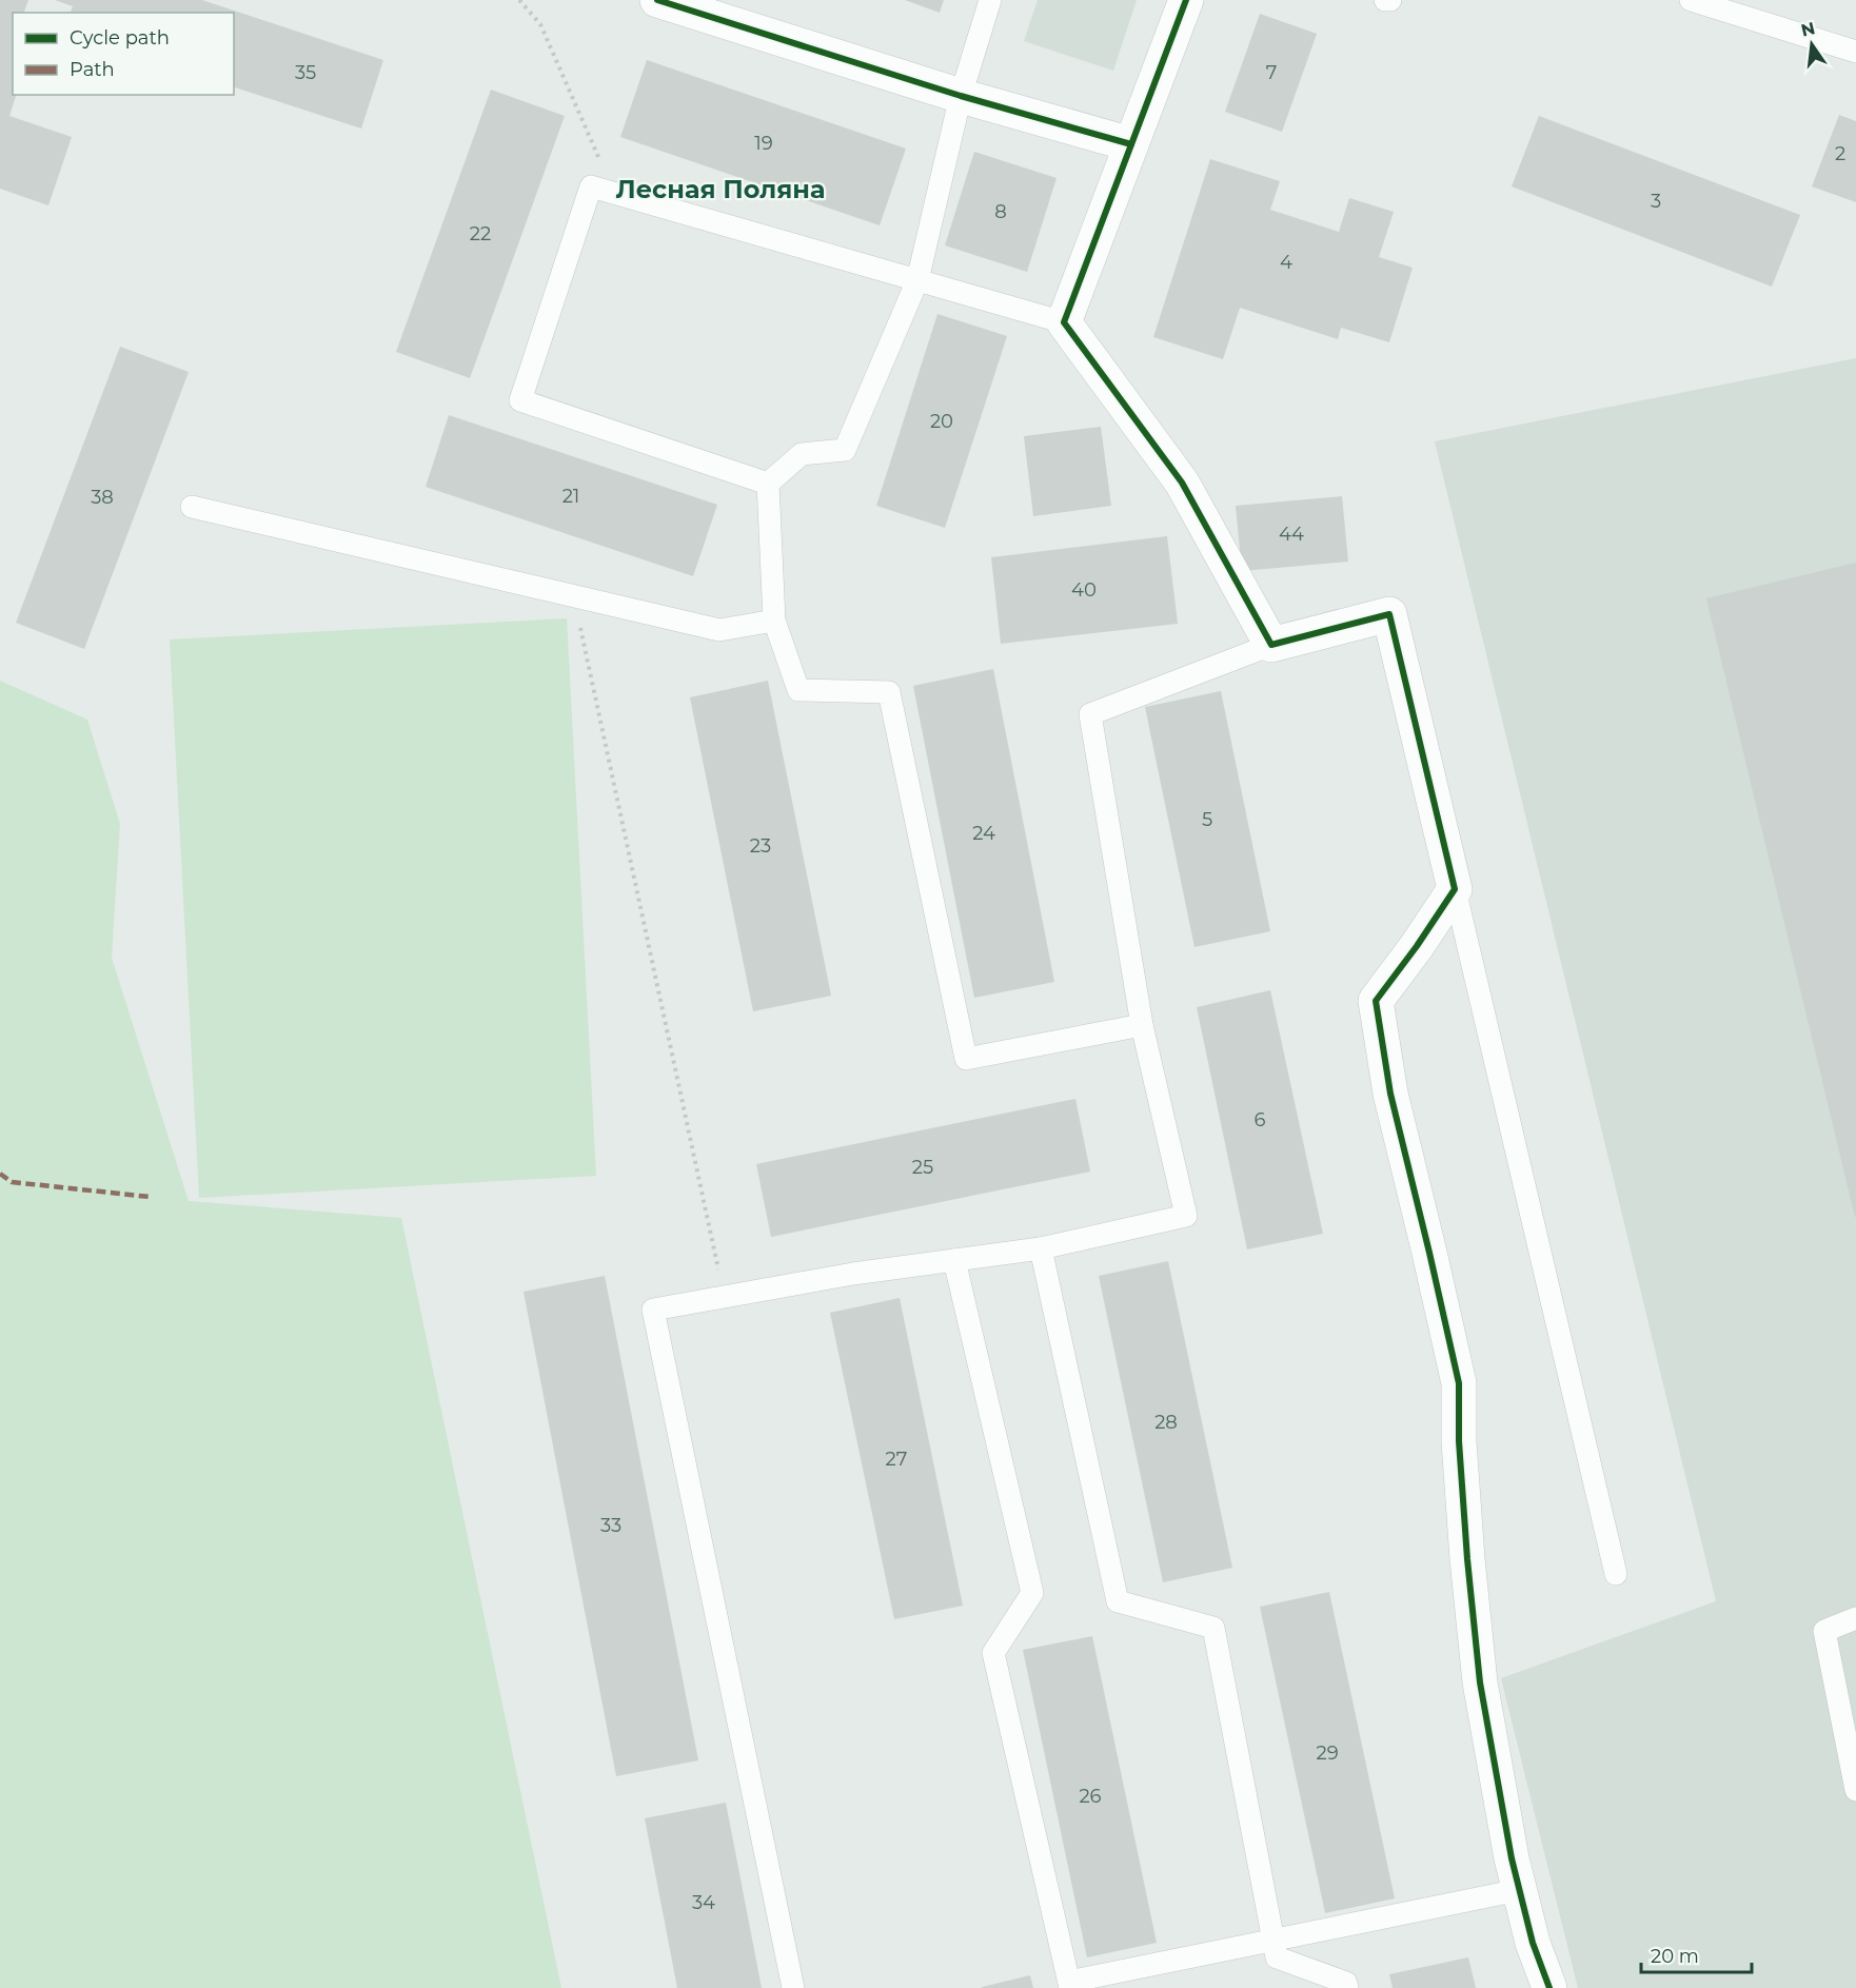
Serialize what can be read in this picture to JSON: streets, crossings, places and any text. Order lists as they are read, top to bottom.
{
  "districts": ["Лесная Поляна"],
  "house_numbers": [
    "35",
    "7",
    "19",
    "2",
    "3",
    "8",
    "22",
    "4",
    "20",
    "21",
    "38",
    "44",
    "40",
    "5",
    "24",
    "23",
    "6",
    "25",
    "28",
    "27",
    "33",
    "29",
    "26",
    "34"
  ],
  "legend": ["Cycle path", "Path"],
  "scale_bar": "20 m",
  "north": "top"
}
